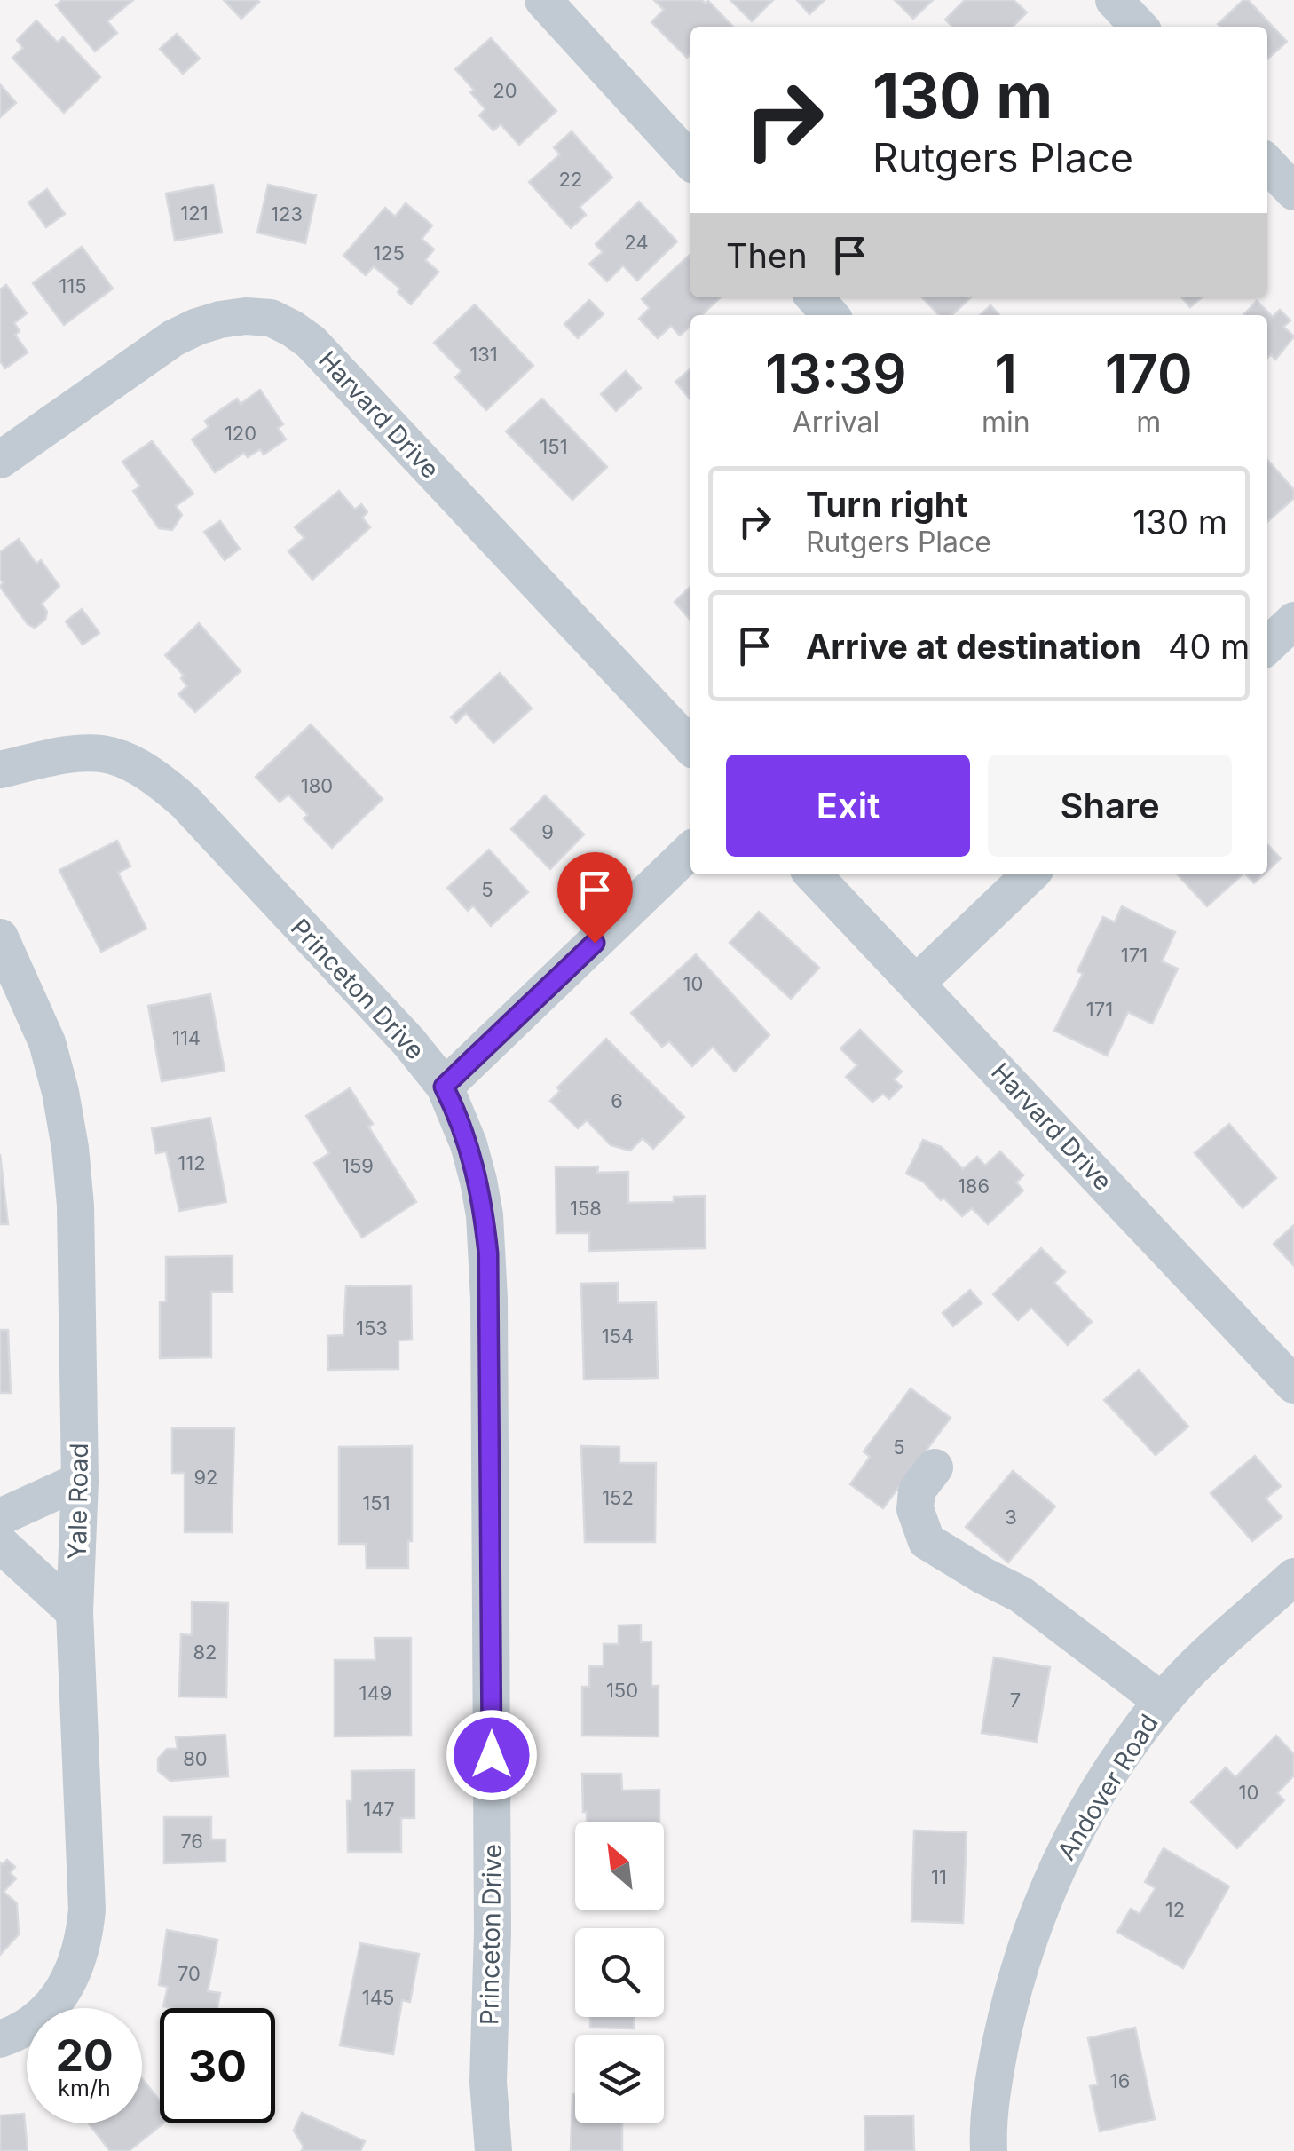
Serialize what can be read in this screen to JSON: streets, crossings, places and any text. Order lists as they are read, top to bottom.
{
  "streets": {
    "street": [
      "Harvard Drive",
      "Princeton Drive",
      "Yale Road",
      "Andover Road"
    ]
  },
  "house_numbers": [
    "20",
    "22",
    "121",
    "123",
    "24",
    "125",
    "115",
    "131",
    "120",
    "151",
    "180",
    "9",
    "5",
    "171",
    "10",
    "171",
    "114",
    "6",
    "112",
    "159",
    "186",
    "158",
    "153",
    "154",
    "5",
    "92",
    "152",
    "151",
    "3",
    "82",
    "150",
    "149",
    "7",
    "80",
    "10",
    "147",
    "76",
    "11",
    "12",
    "70",
    "145",
    "16"
  ],
  "north": "top left",
  "page": {
    "turn": ["130 m", "Rutgers Place"],
    "then": "Then",
    "eta": [
      "13:39",
      "Arrival",
      "1",
      "min",
      "170",
      "m"
    ],
    "list": [
      {
        "name": "Turn right",
        "note": "Rutgers Place",
        "value": "130 m"
      },
      {
        "name": "Arrive at destination",
        "value": "40 m"
      }
    ],
    "buttons": ["Exit", "Share"],
    "speed": "20 km/h",
    "limit": "30"
  }
}
